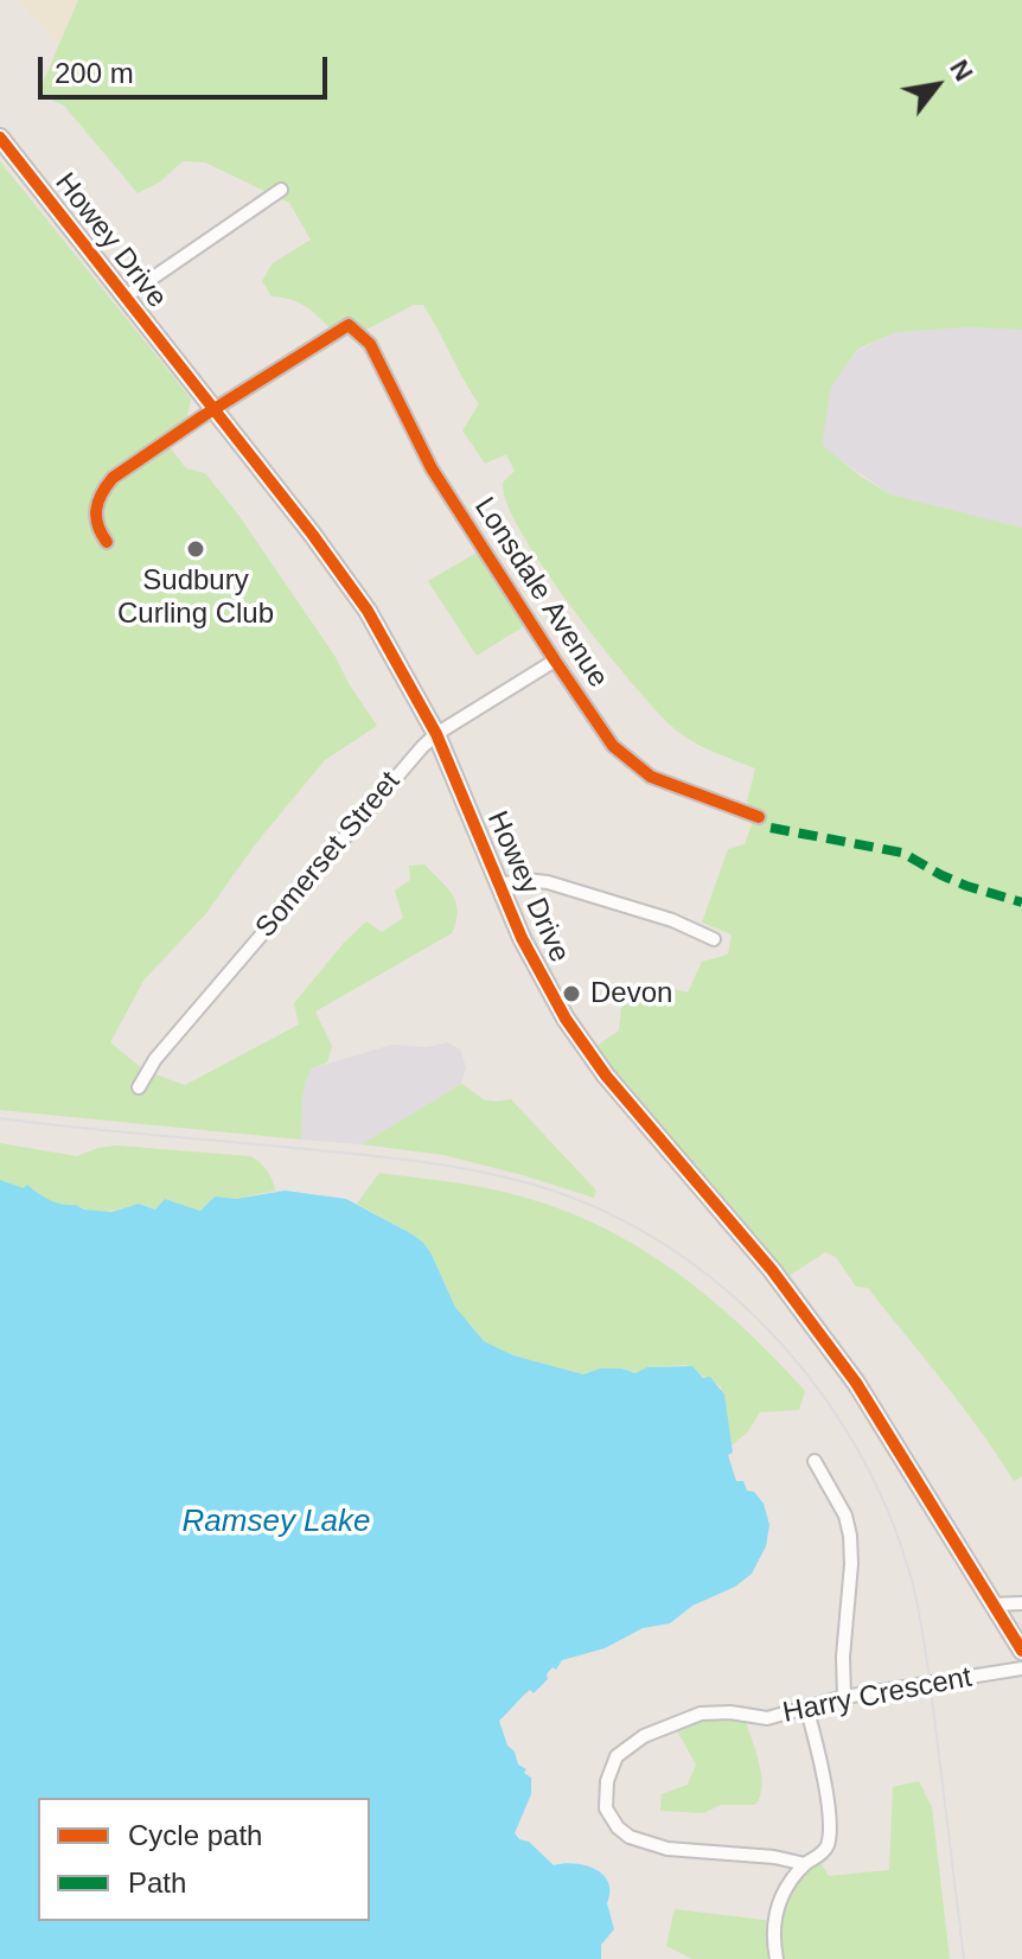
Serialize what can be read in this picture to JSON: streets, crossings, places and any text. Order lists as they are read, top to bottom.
{
  "streets": {
    "main road": ["Howey Drive"],
    "street": ["Lonsdale Avenue", "Somerset Street", "Harry Crescent"]
  },
  "crossings": [
    ["Howey Drive", "Lonsdale Avenue"],
    ["Howey Drive", "Somerset Street"],
    ["Lonsdale Avenue", "Somerset Street"]
  ],
  "water": ["Ramsey Lake"],
  "places": ["Sudbury Curling Club", "Devon"],
  "legend": ["Cycle path", "Path"],
  "scale_bar": "200 m",
  "north": "top right"
}
